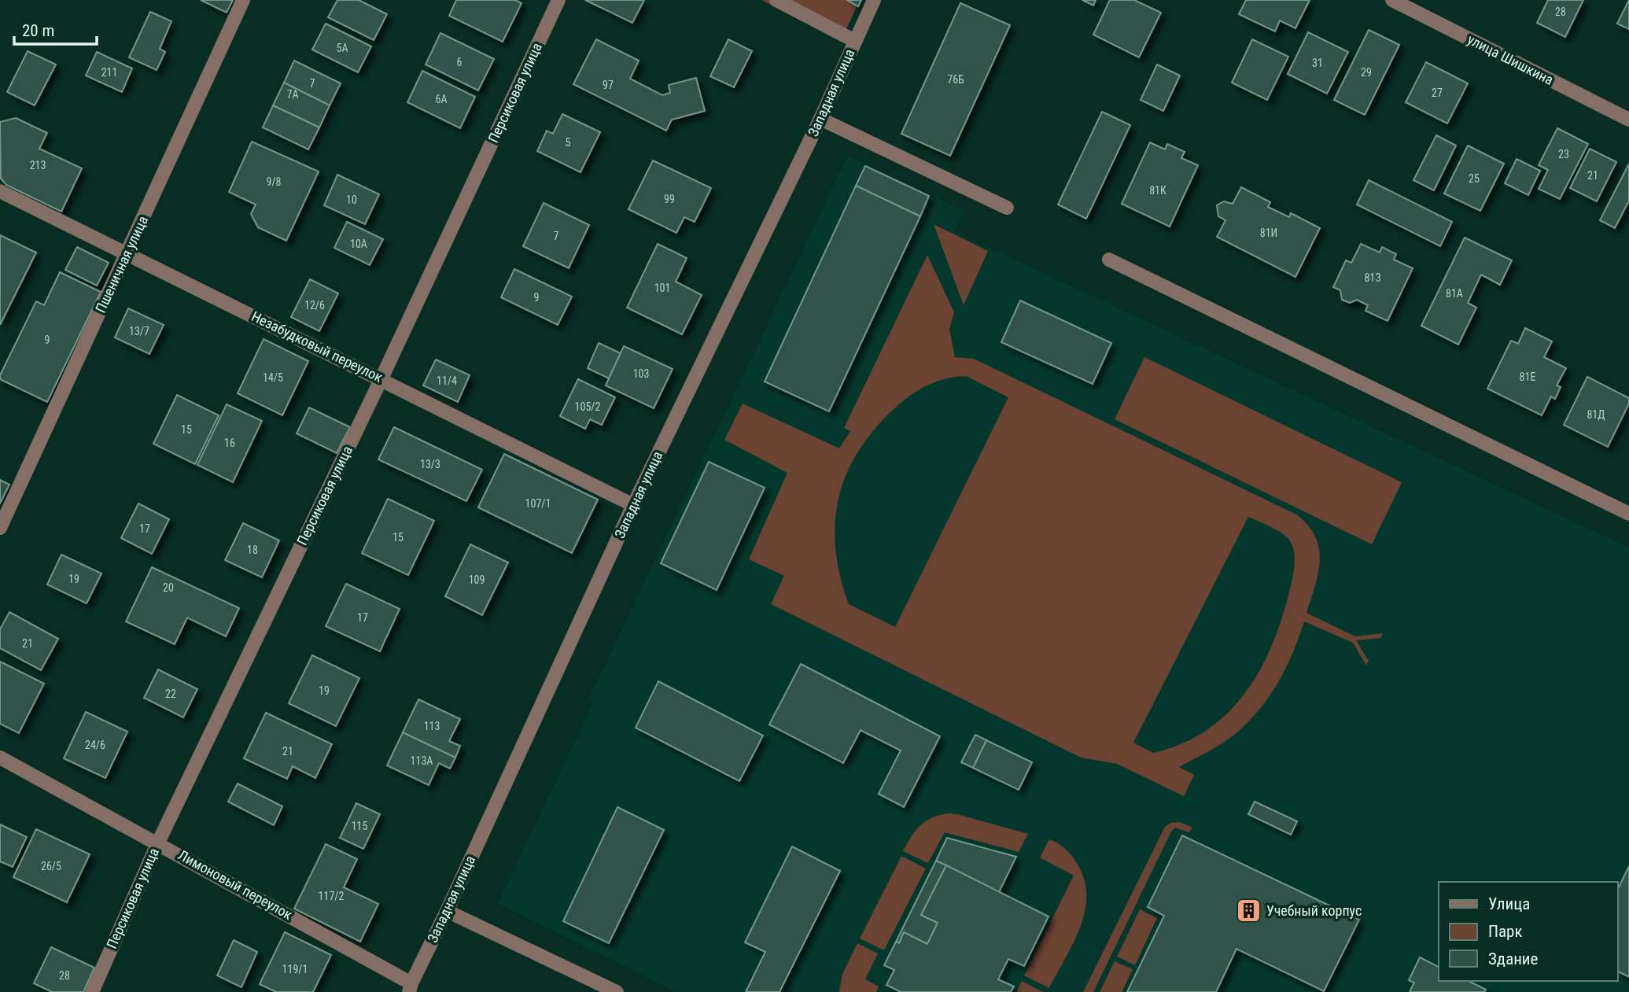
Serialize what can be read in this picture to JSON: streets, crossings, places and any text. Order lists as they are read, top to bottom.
{
  "streets": {
    "street": [
      "улица Шишкина",
      "Персиковая улица",
      "Западная улица",
      "Пшеничная улица",
      "Незабудковый переулок",
      "Лимоновый переулок"
    ]
  },
  "crossings": [
    ["Персиковая улица", "Незабудковый переулок"],
    ["Персиковая улица", "Лимоновый переулок"],
    ["Западная улица", "Незабудковый переулок"],
    ["Западная улица", "Лимоновый переулок"],
    ["Пшеничная улица", "Незабудковый переулок"]
  ],
  "places": {
    "building": ["Учебный корпус"]
  },
  "house_numbers": [
    "28",
    "5А",
    "6",
    "31",
    "211",
    "29",
    "76Б",
    "7",
    "97",
    "27",
    "7А",
    "6А",
    "5",
    "23",
    "213",
    "21",
    "25",
    "9/8",
    "81К",
    "99",
    "10",
    "81И",
    "7",
    "10А",
    "81З",
    "101",
    "81А",
    "9",
    "12/6",
    "13/7",
    "9",
    "103",
    "81Е",
    "14/5",
    "11/4",
    "105/2",
    "81Д",
    "15",
    "16",
    "13/3",
    "107/1",
    "17",
    "15",
    "18",
    "19",
    "109",
    "20",
    "17",
    "21",
    "19",
    "22",
    "113",
    "24/6",
    "21",
    "113А",
    "115",
    "26/5",
    "117/2",
    "119/1",
    "28"
  ],
  "legend": ["Улица", "Парк", "Здание"],
  "scale_bar": "20 m"
}
